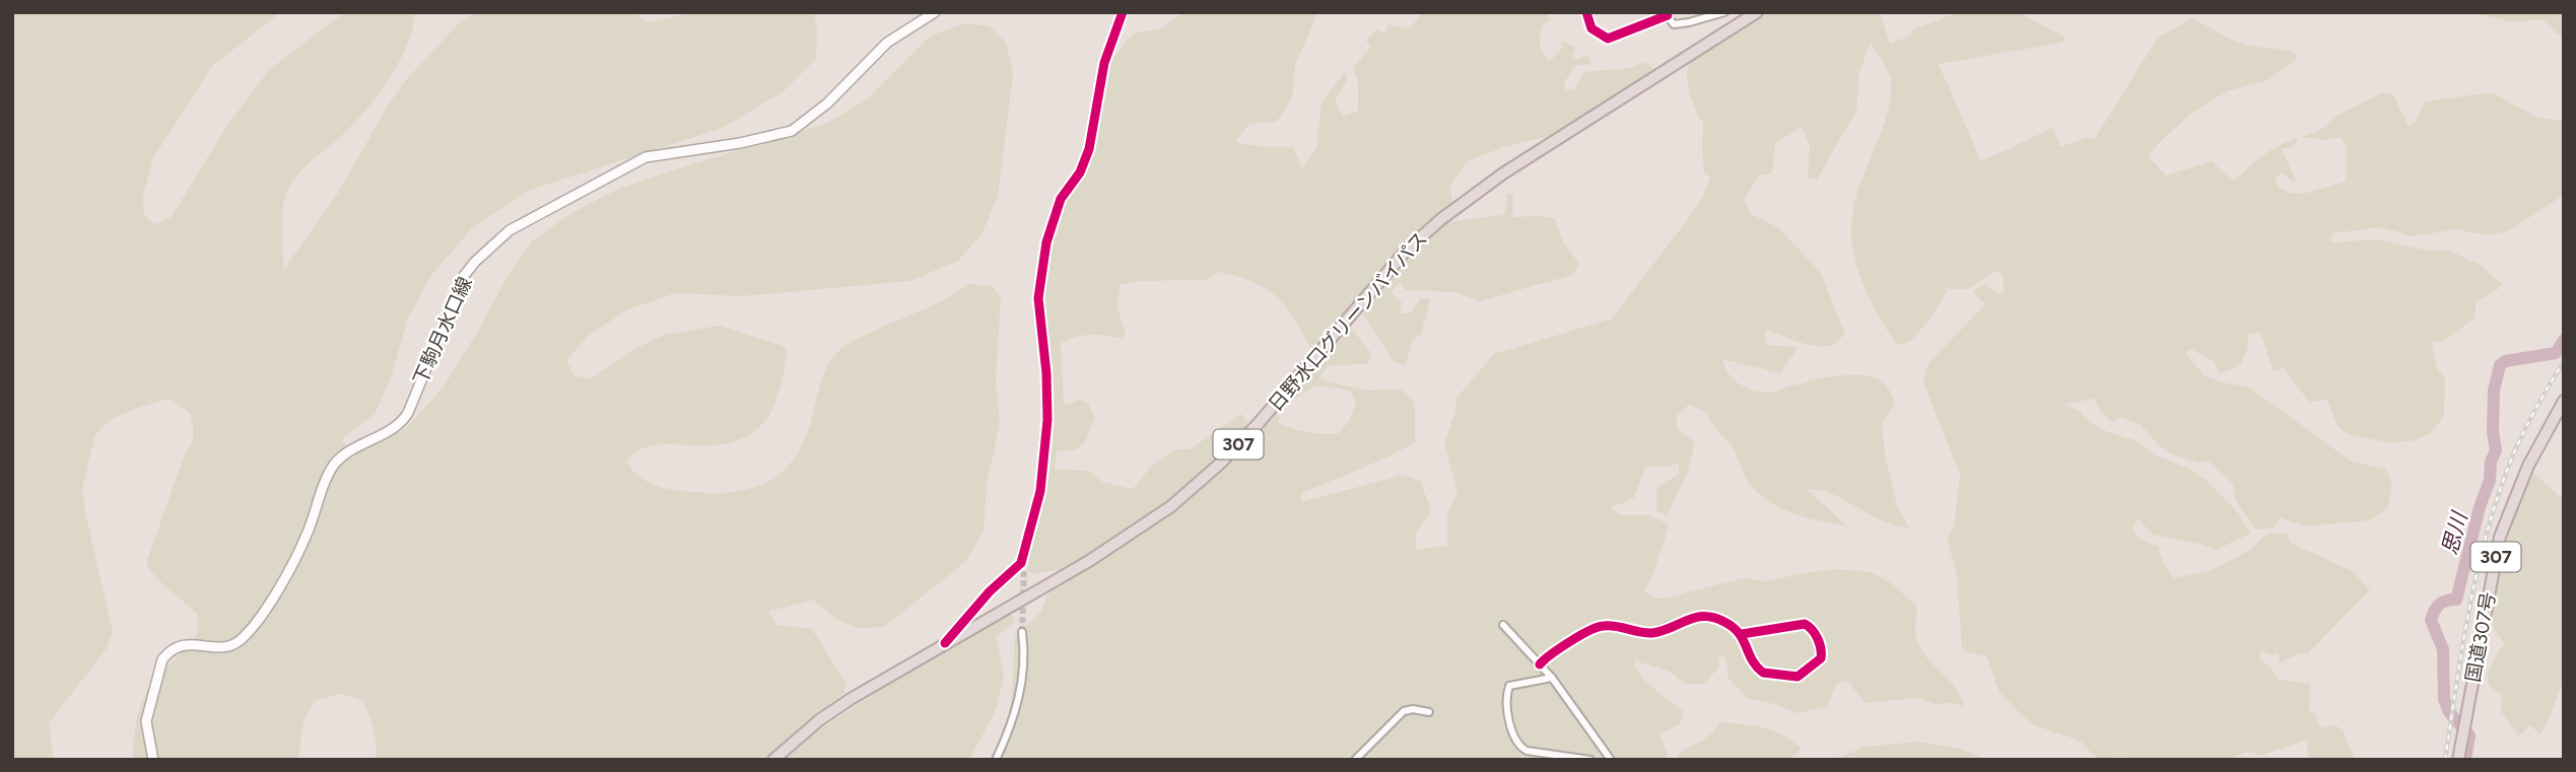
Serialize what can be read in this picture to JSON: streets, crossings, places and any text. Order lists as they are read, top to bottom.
{
  "streets": {
    "highway": ["日野水口グリーンバイパス", "307", "国道307号"],
    "main road": ["下駒月水口線"]
  },
  "water": ["思川"]
}
